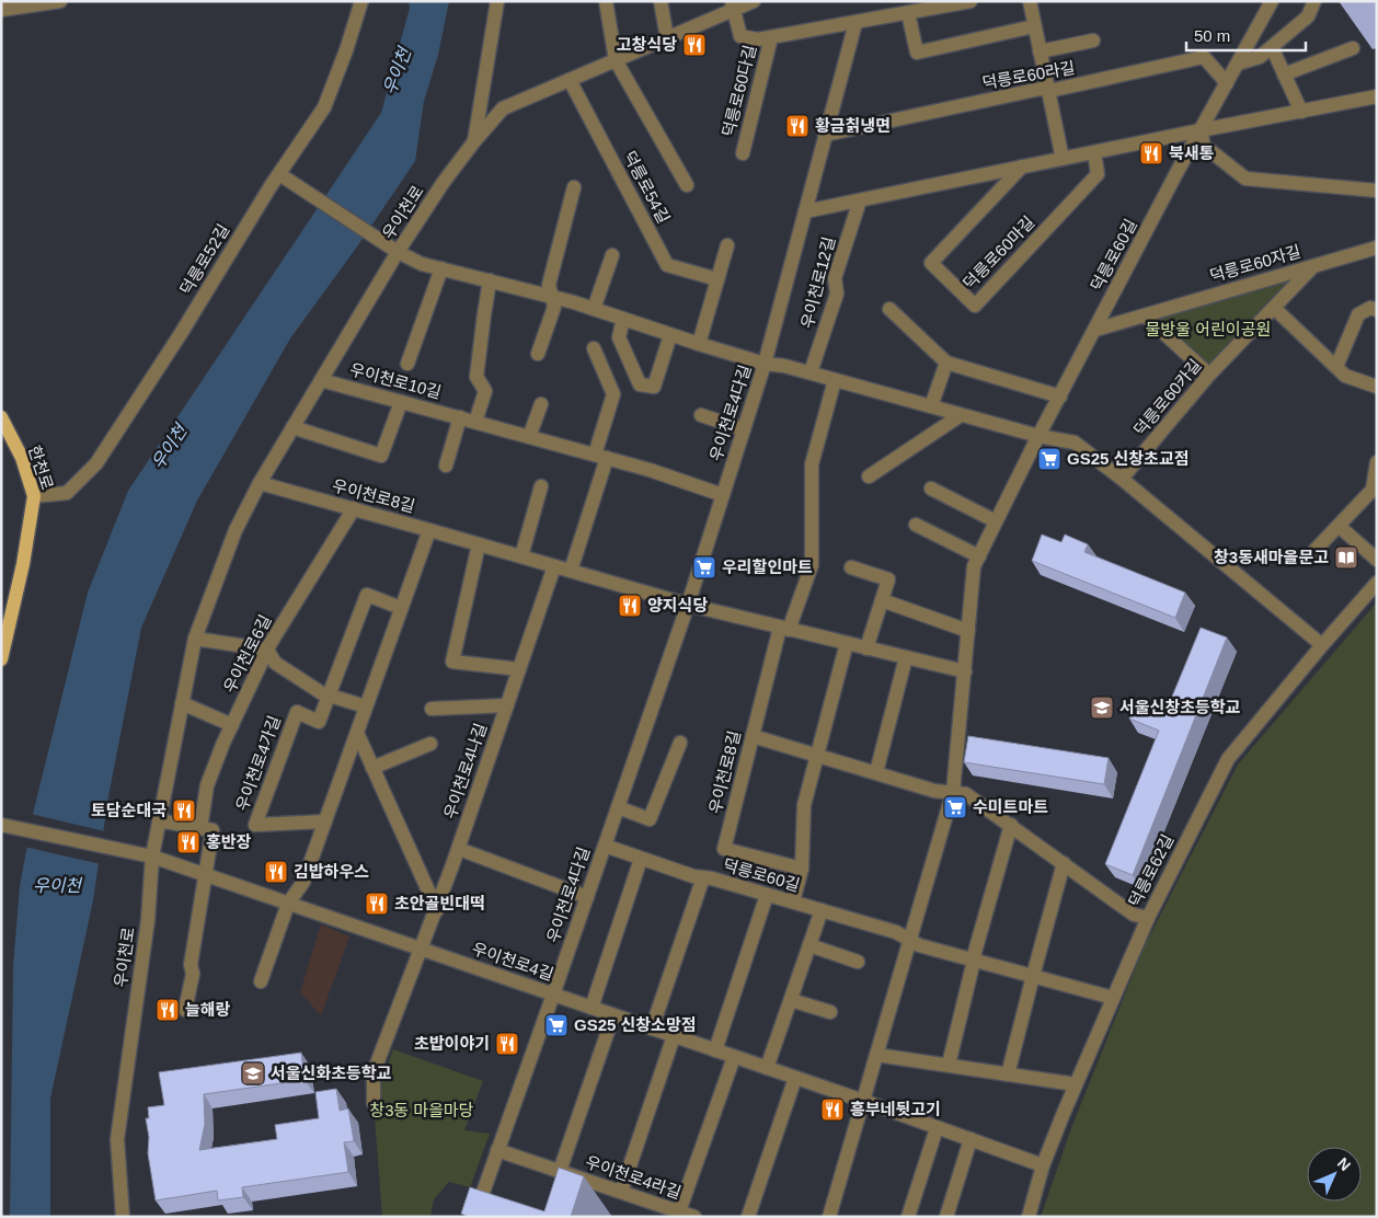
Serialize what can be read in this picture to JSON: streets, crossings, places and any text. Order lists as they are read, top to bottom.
{
  "streets": {
    "main road": ["한천로"],
    "street": [
      "덕릉로60라길",
      "덕릉로60다길",
      "덕릉로54길",
      "우이천로",
      "덕릉로60마길",
      "덕릉로60길",
      "덕릉로52길",
      "덕릉로60자길",
      "우이천로12길",
      "우이천로10길",
      "덕릉로60카길",
      "우이천로4다길",
      "우이천로8길",
      "우이천로6길",
      "우이천로4가길",
      "우이천로4나길",
      "덕릉로62길",
      "우이천로4길",
      "우이천로4라길"
    ]
  },
  "crossings": [
    ["덕릉로60라길", "덕릉로60길"],
    ["덕릉로60라길", "우이천로4다길"],
    ["덕릉로60다길", "우이천로4다길"],
    ["우이천로", "우이천로10길"],
    ["우이천로", "우이천로8길"],
    ["우이천로", "우이천로4길"],
    ["덕릉로60길", "덕릉로60자길"],
    ["덕릉로60길", "우이천로4다길"],
    ["덕릉로60길", "우이천로8길"],
    ["덕릉로60길", "덕릉로62길"],
    ["덕릉로60길", "우이천로4길"],
    ["덕릉로52길", "한천로"],
    ["덕릉로60자길", "덕릉로60카길"],
    ["우이천로10길", "우이천로4다길"],
    ["우이천로4다길", "우이천로8길"],
    ["우이천로4다길", "우이천로4길"],
    ["우이천로8길", "우이천로6길"],
    ["우이천로8길", "우이천로4나길"],
    ["우이천로4나길", "우이천로4길"]
  ],
  "water": ["우이천"],
  "parks": ["물방울 어린이공원", "창3동 마을마당"],
  "places": {
    "restaurant": [
      "고창식당",
      "황금칡냉면",
      "북새통",
      "양지식당",
      "토담순대국",
      "홍반장",
      "김밥하우스",
      "초안골빈대떡",
      "늘해랑",
      "초밥이야기",
      "흥부네뒷고기"
    ],
    "supermarket": [
      "GS25 신창초교점",
      "우리할인마트",
      "수미트마트",
      "GS25 신창소망점"
    ],
    "library": ["창3동새마을문고"],
    "school or university": ["서울신창초등학교", "서울신화초등학교"]
  },
  "scale_bar": "50 m",
  "north": "top right"
}
